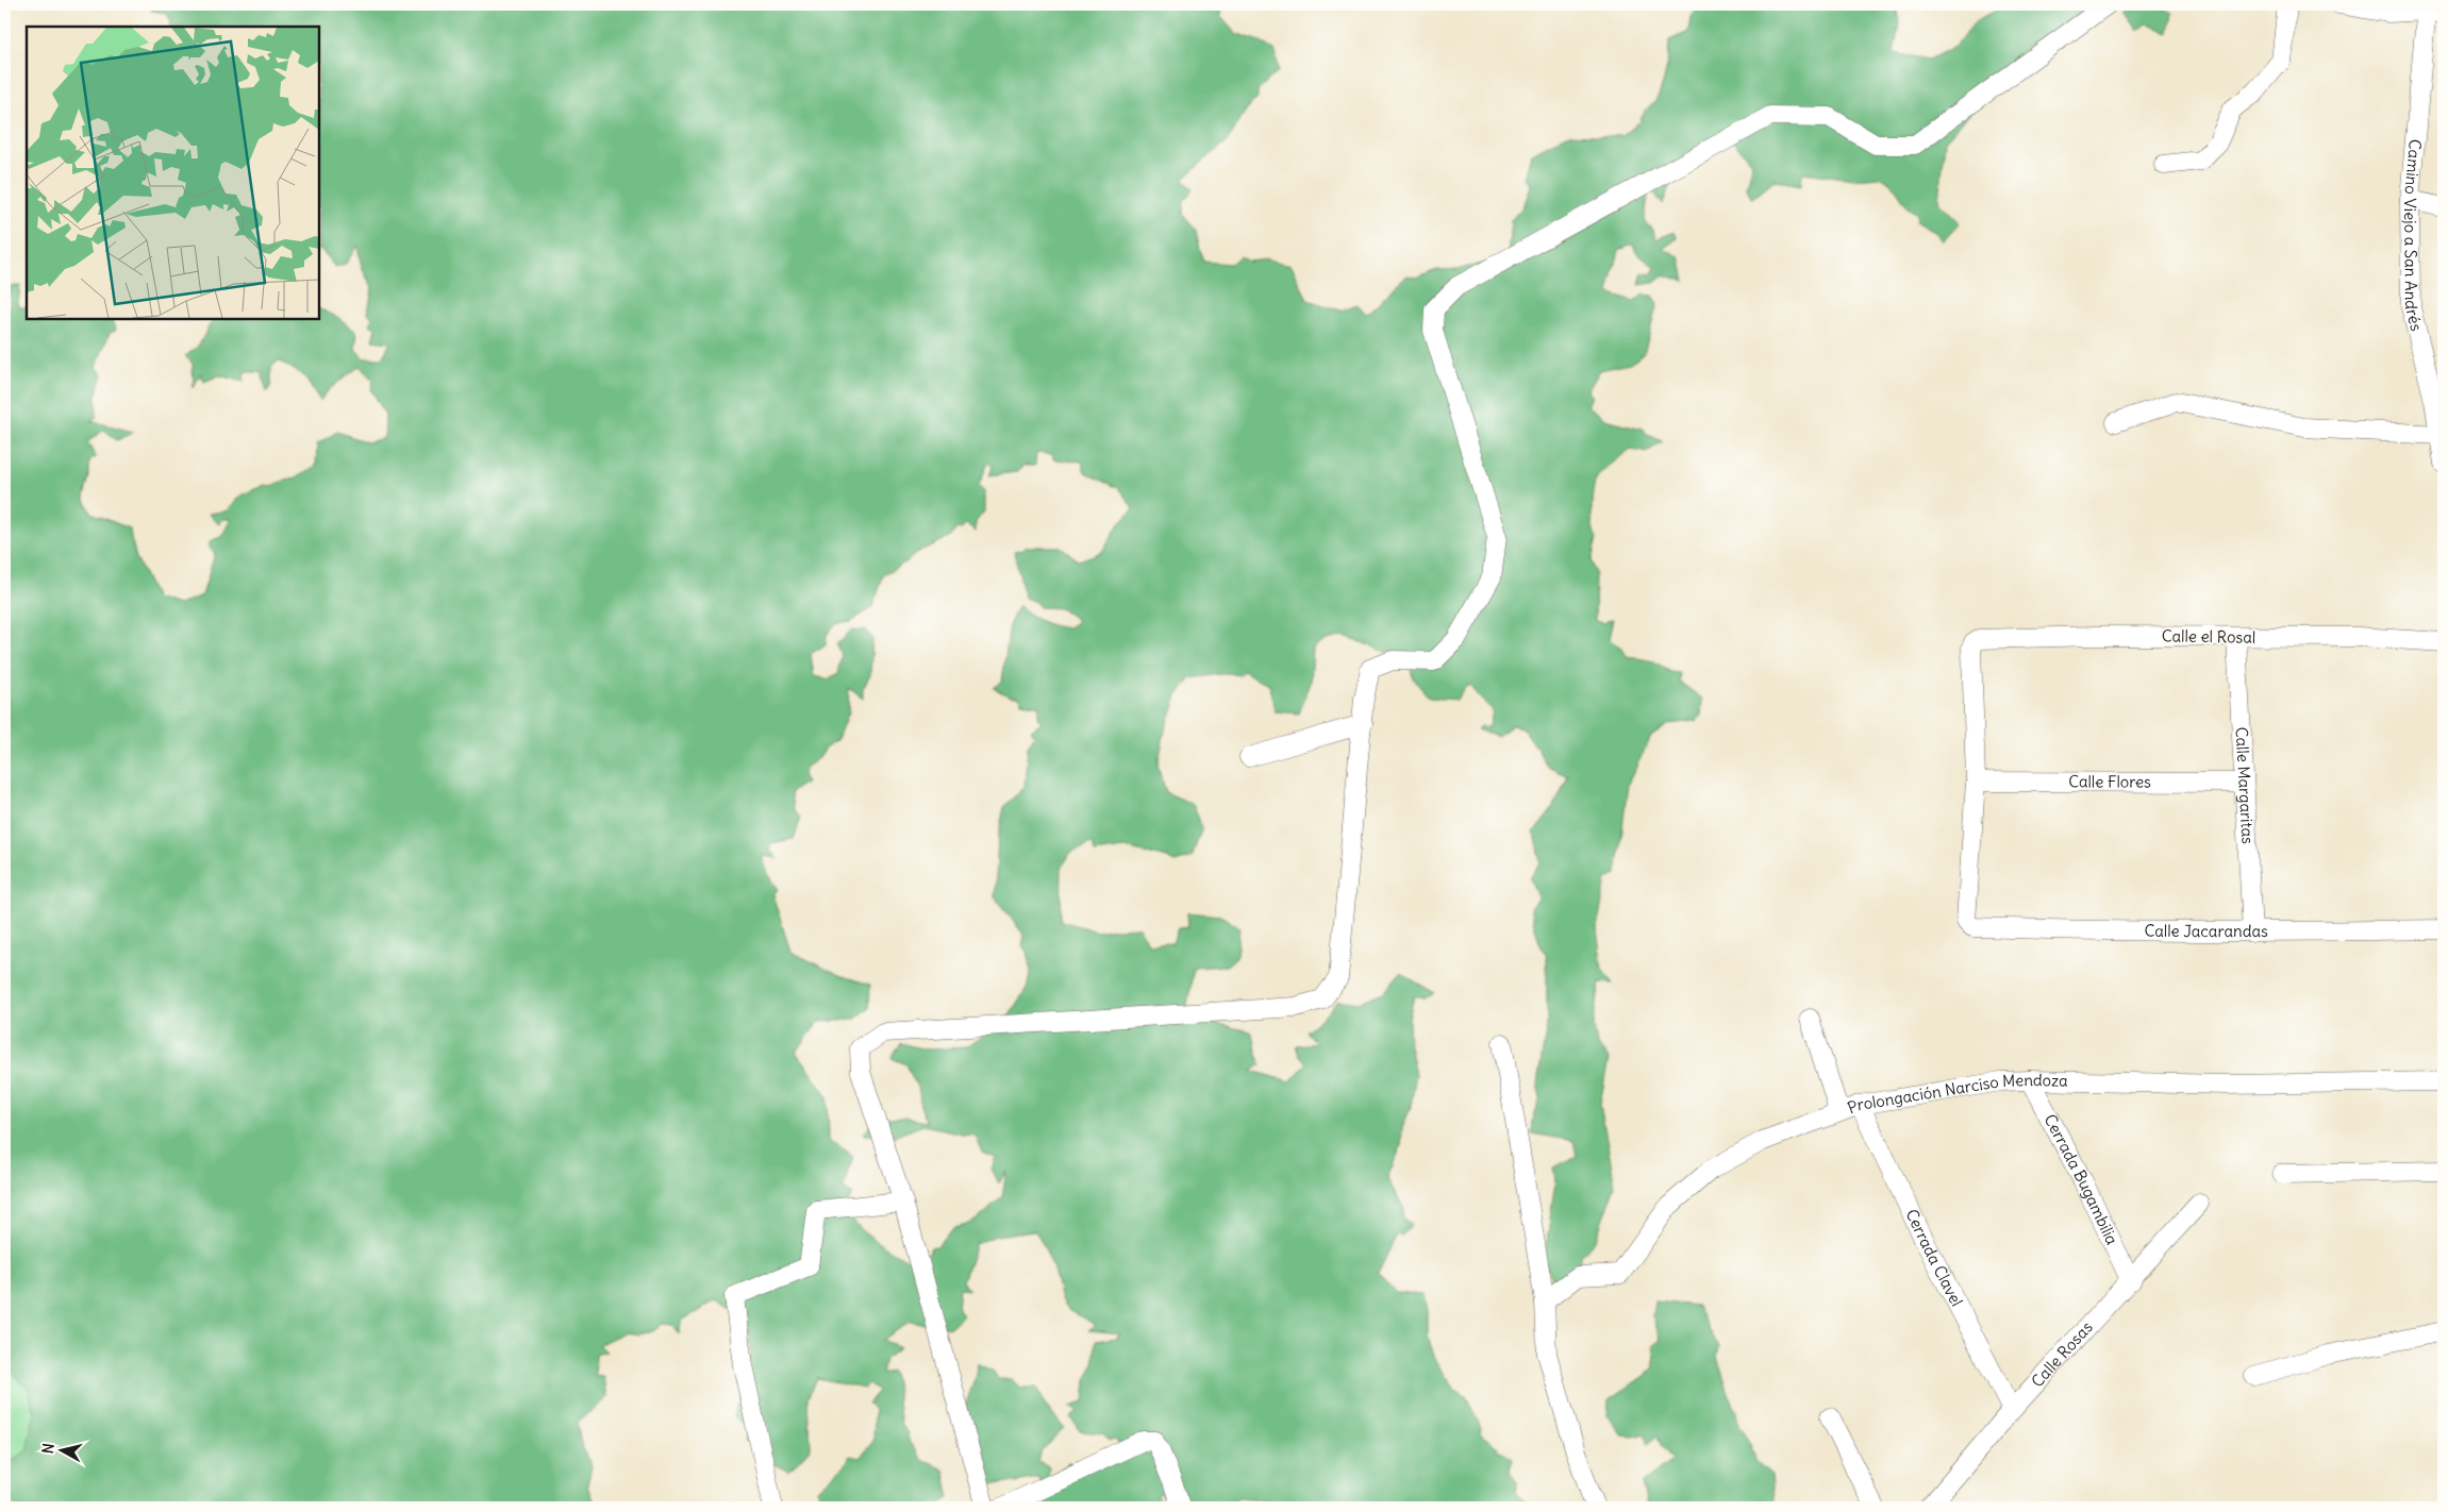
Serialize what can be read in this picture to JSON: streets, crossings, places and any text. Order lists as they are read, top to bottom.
{
  "streets": {
    "street": [
      "Camino Viejo a San Andrés",
      "Calle el Rosal",
      "Calle Flores",
      "Calle Margaritas",
      "Calle Jacarandas",
      "Prolongación Narciso Mendoza",
      "Cerrada Bugambilia",
      "Cerrada Clavel",
      "Calle Rosas"
    ]
  },
  "crossings": [
    ["Calle el Rosal", "Calle Flores"],
    ["Calle el Rosal", "Calle Margaritas"],
    ["Calle el Rosal", "Calle Jacarandas"],
    ["Calle Flores", "Calle Margaritas"],
    ["Calle Flores", "Calle Jacarandas"],
    ["Calle Margaritas", "Calle Jacarandas"],
    ["Prolongación Narciso Mendoza", "Cerrada Bugambilia"],
    ["Prolongación Narciso Mendoza", "Cerrada Clavel"],
    ["Cerrada Bugambilia", "Calle Rosas"],
    ["Cerrada Clavel", "Calle Rosas"]
  ],
  "north": "left"
}
